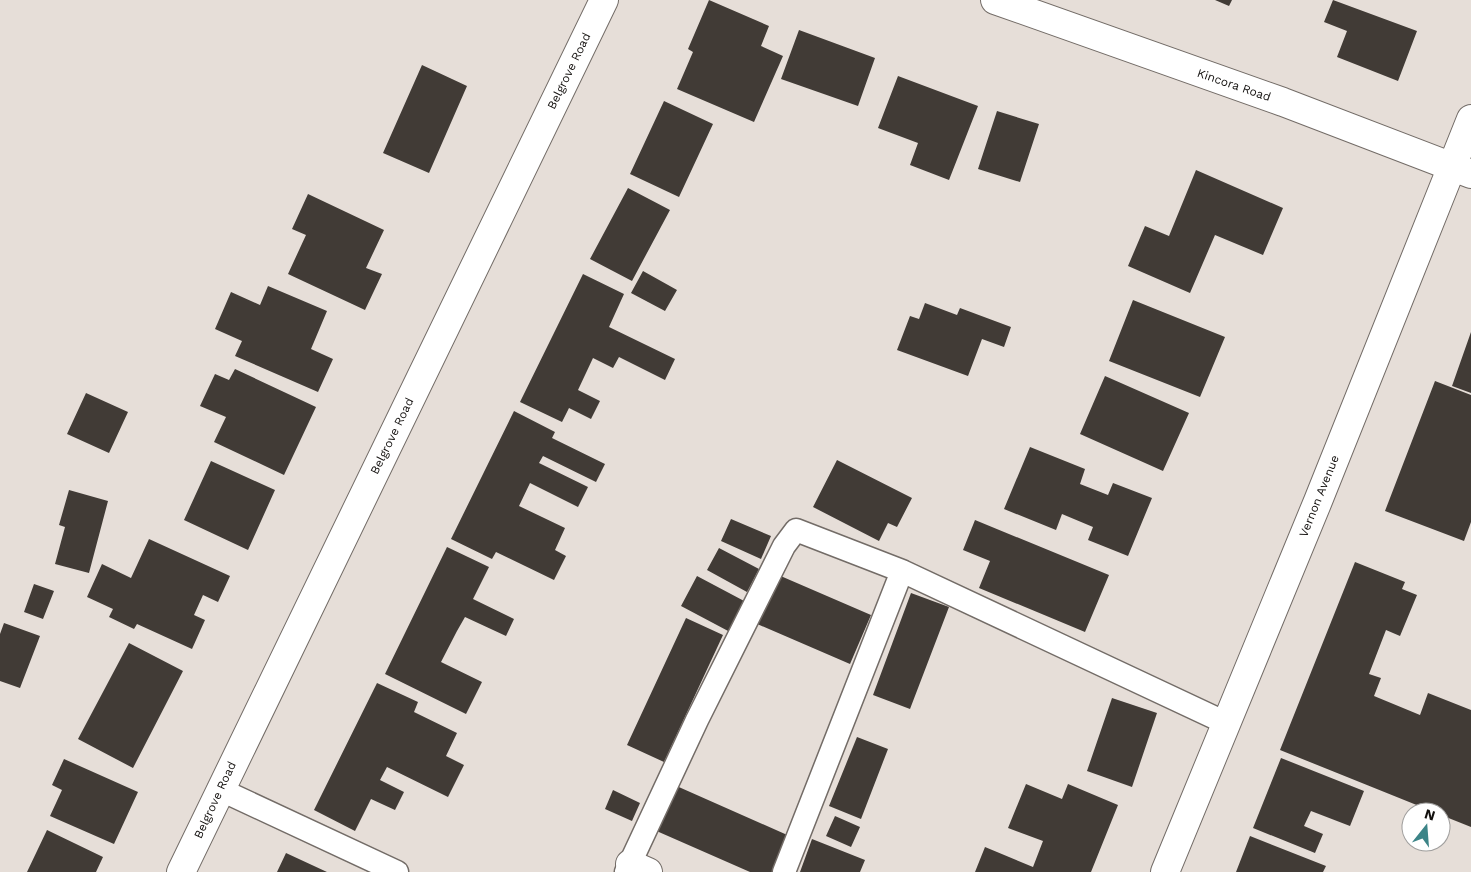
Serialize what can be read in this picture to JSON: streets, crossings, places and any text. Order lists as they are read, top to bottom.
{
  "streets": {
    "street": ["Belgrove Road", "Kincora Road", "Vernon Avenue"]
  },
  "crossings": [
    ["Kincora Road", "Vernon Avenue"]
  ],
  "north": "top"
}
